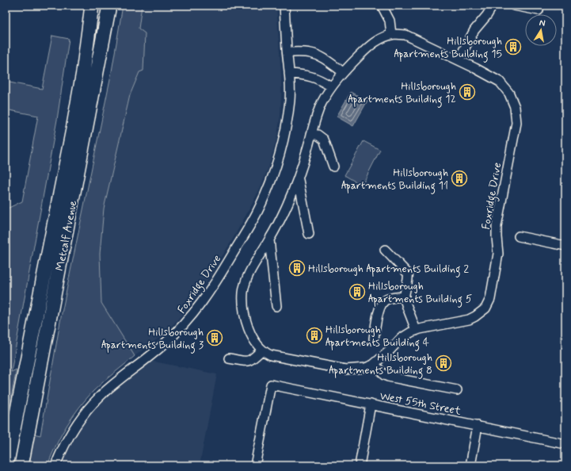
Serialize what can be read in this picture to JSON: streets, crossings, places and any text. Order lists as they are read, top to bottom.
{
  "streets": {
    "highway": ["Metcalf Avenue"],
    "street": ["Foxridge Drive", "West 55th Street"]
  },
  "places": {
    "building": [
      "Hillsborough Apartments Building 15",
      "Hillsborough Apartments Building 12",
      "Hillsborough Apartments Building 11",
      "Hillsborough Apartments Building 2",
      "Hillsborough Apartments Building 5",
      "Hillsborough Apartments Building 4",
      "Hillsborough Apartments Building 3",
      "Hillsborough Apartments Building 8"
    ]
  },
  "north": "top"
}
